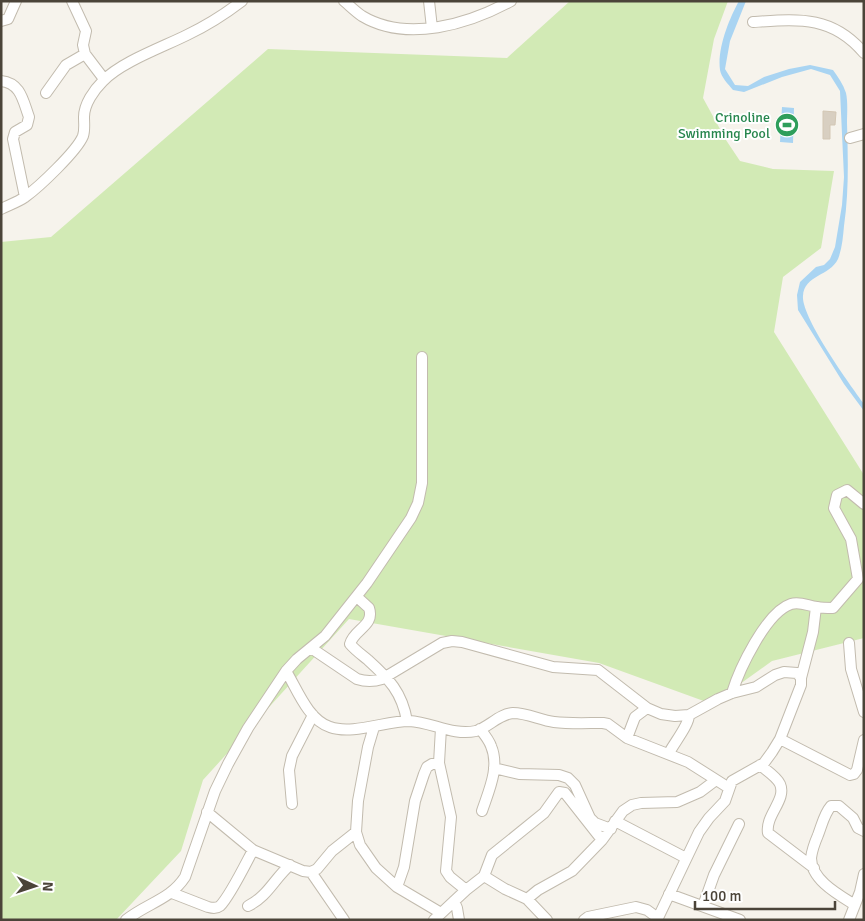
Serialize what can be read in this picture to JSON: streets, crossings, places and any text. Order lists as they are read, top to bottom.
{
  "places": {
    "sports": ["Crinoline Swimming Pool"]
  },
  "scale_bar": "100 m",
  "north": "right"
}
